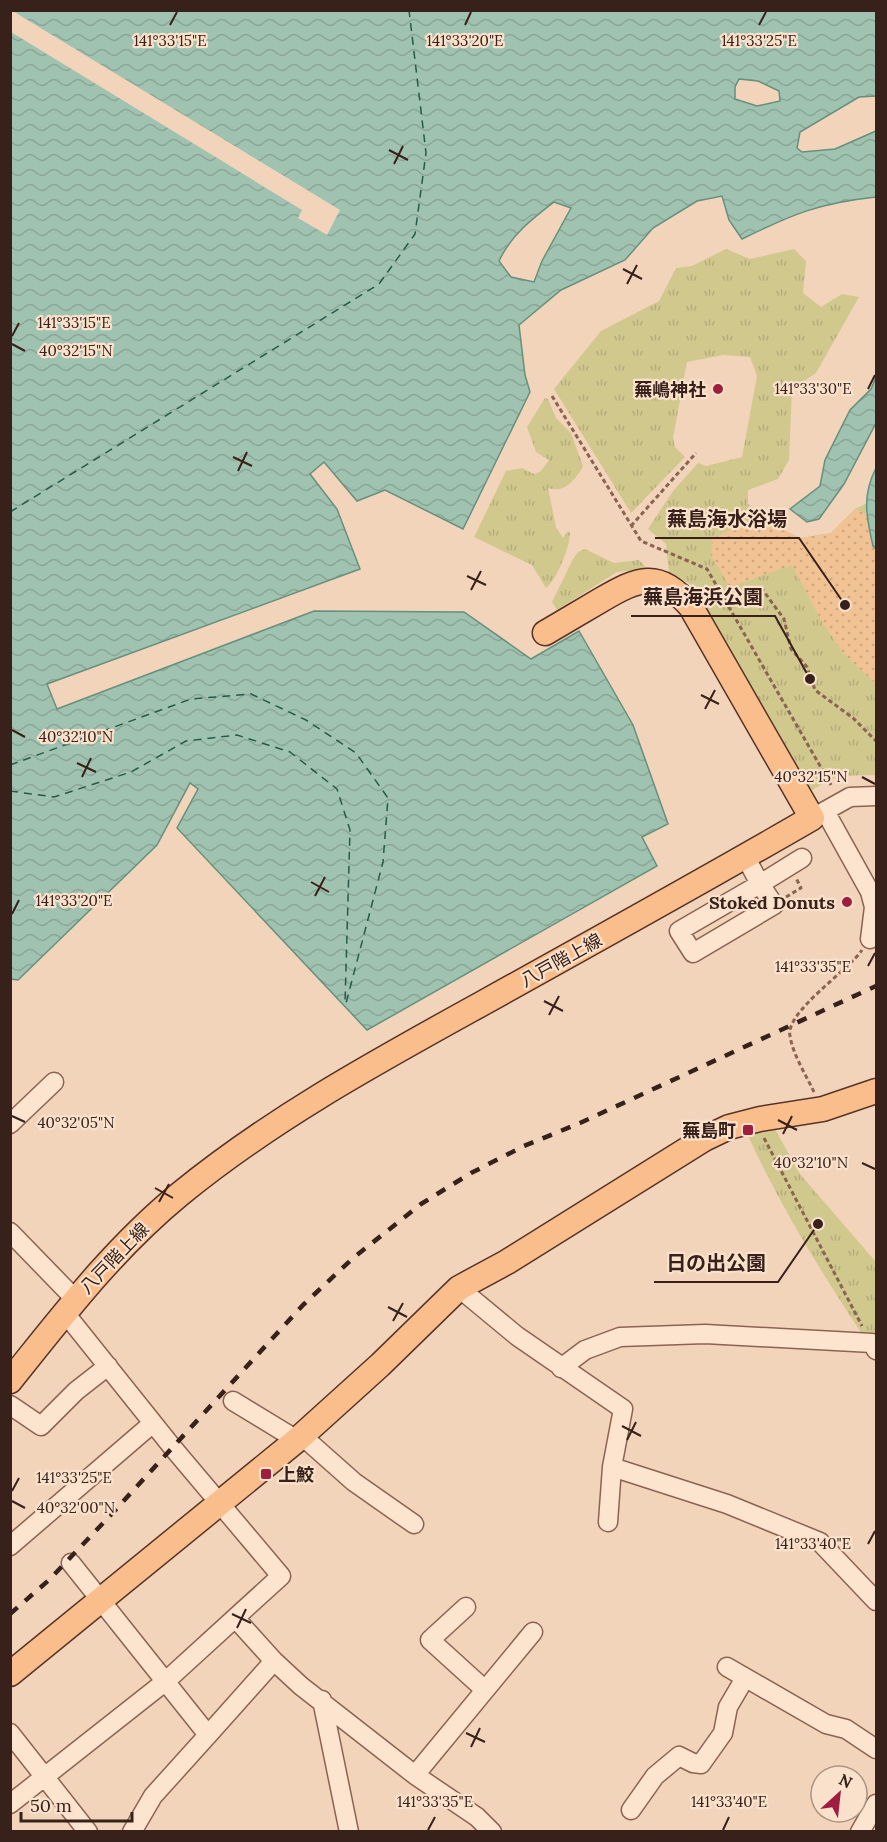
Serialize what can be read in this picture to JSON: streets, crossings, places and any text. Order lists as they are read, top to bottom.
{
  "streets": {
    "main road": ["八戸階上線"]
  },
  "places": {
    "other": [
      "蕪嶋神社",
      "蕪島海水浴場",
      "蕪島海浜公園",
      "Stoked Donuts",
      "日の出公園"
    ],
    "transit": ["蕪島町", "上鮫"]
  },
  "scale_bar": "50 m",
  "north": "top right",
  "coordinates": [
    "141°33'15\"E",
    "141°33'20\"E",
    "141°33'25\"E",
    "40°32'15\"N",
    "141°33'30\"E",
    "40°32'10\"N",
    "141°33'35\"E",
    "40°32'05\"N",
    "40°32'00\"N",
    "141°33'40\"E"
  ]
}
